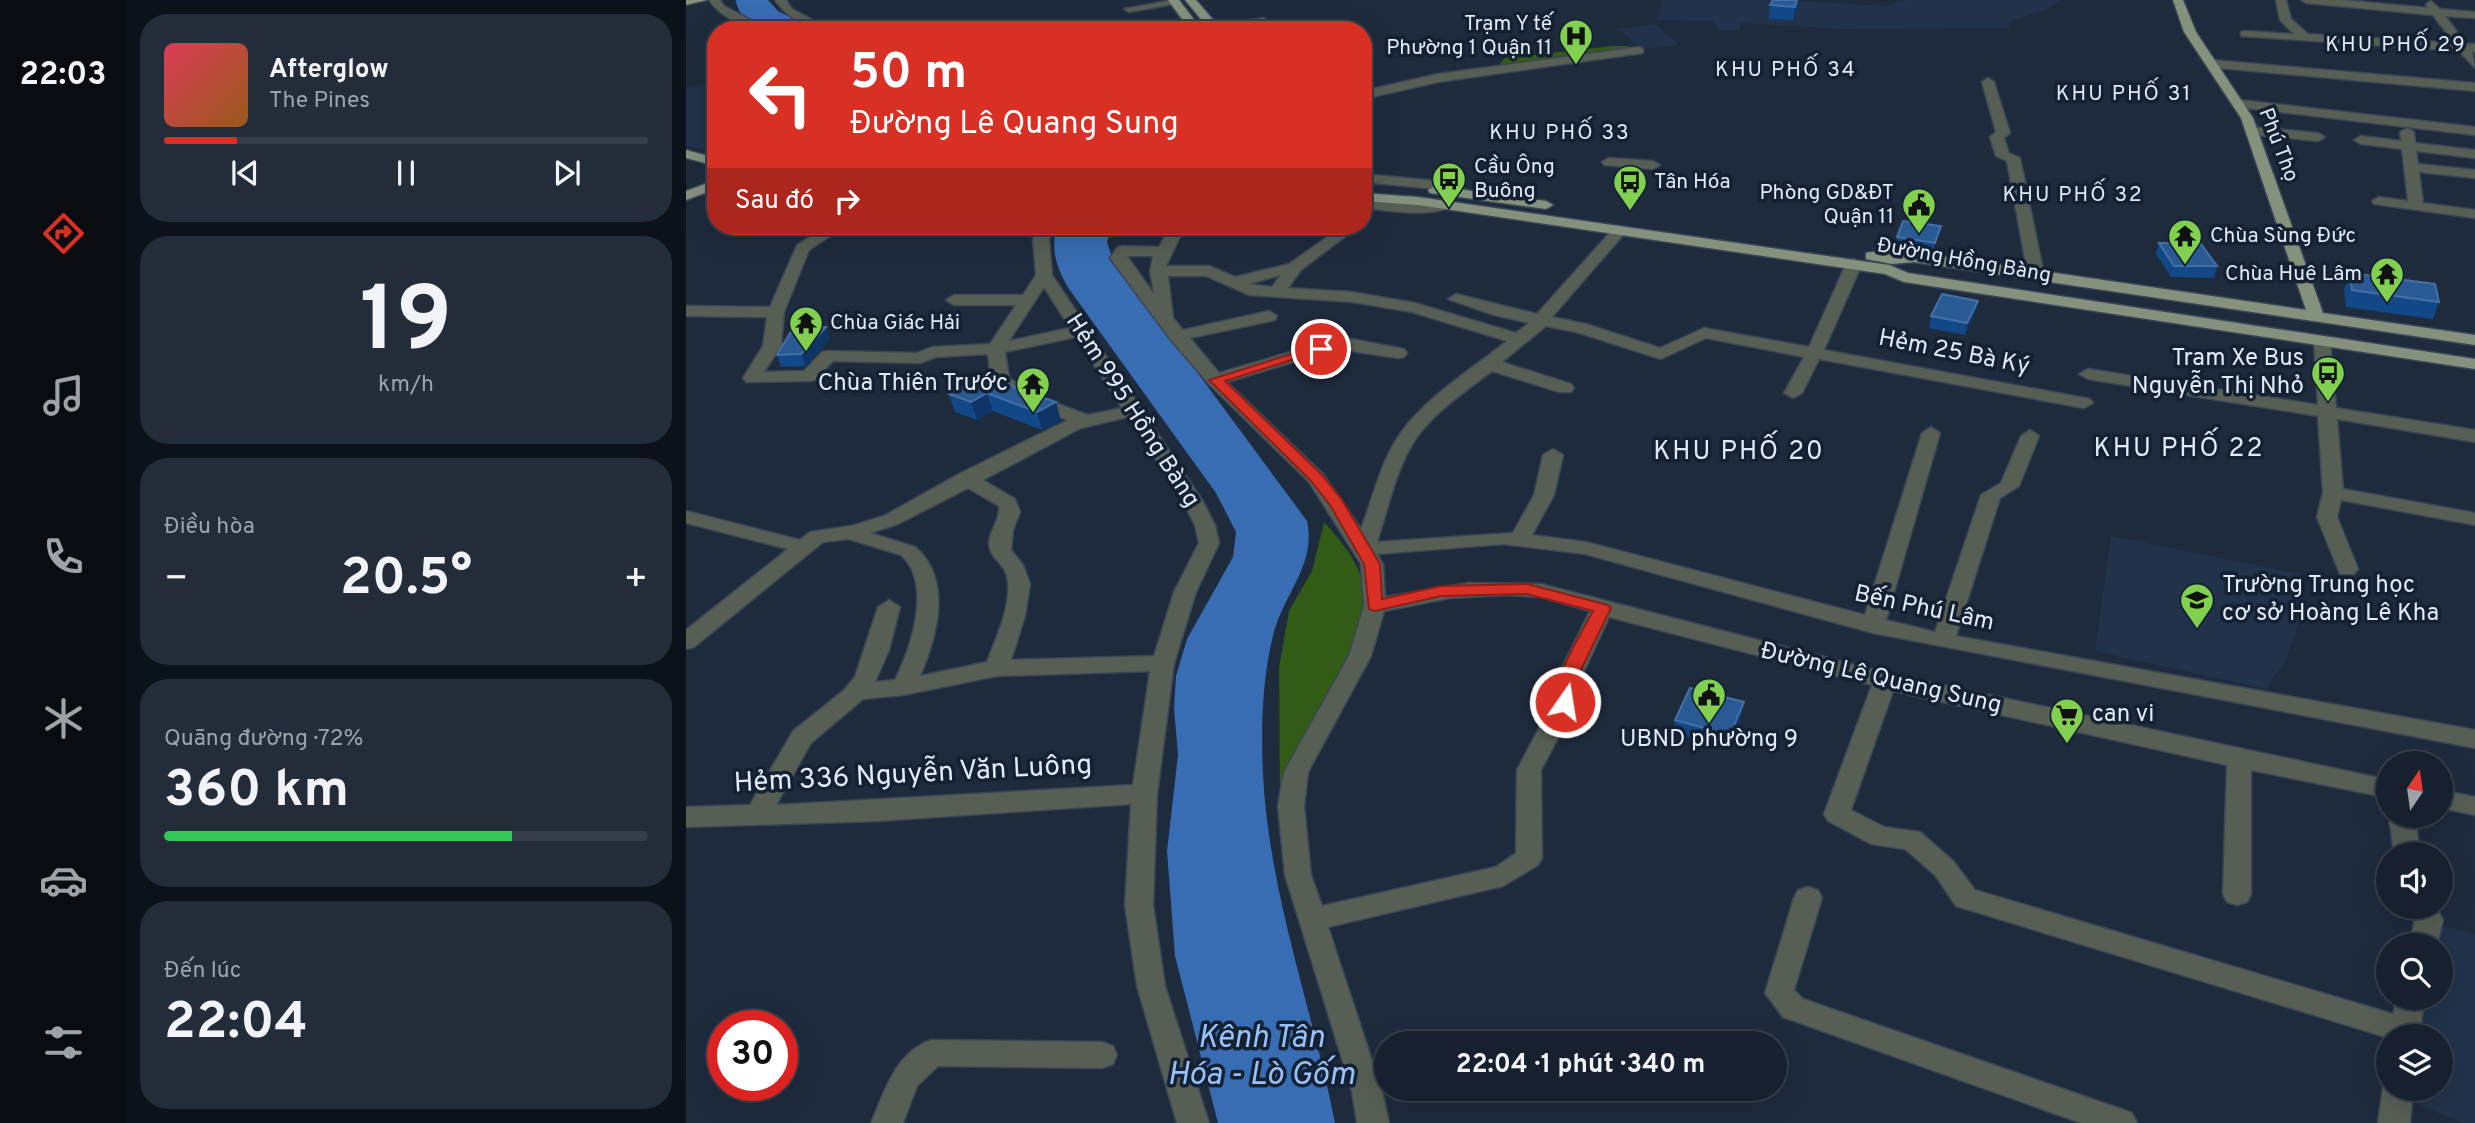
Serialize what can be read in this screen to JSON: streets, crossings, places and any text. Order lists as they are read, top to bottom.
{
  "streets": {
    "main road": ["Phú Thọ", "Đường Hồng Bàng"],
    "street": [
      "Hẻm 25 Bà Ký",
      "Hẻm 995 Hồng Bàng",
      "Bến Phú Lâm",
      "Đường Lê Quang Sung",
      "Hẻm 336 Nguyễn Văn Luông"
    ]
  },
  "crossings": [
    ["Phú Thọ", "Đường Hồng Bàng"],
    ["Hẻm 995 Hồng Bàng", "Hẻm 336 Nguyễn Văn Luông"]
  ],
  "districts": [
    "KHU PHỐ 29",
    "KHU PHỐ 34",
    "KHU PHỐ 31",
    "KHU PHỐ 33",
    "KHU PHỐ 32",
    "KHU PHỐ 22",
    "KHU PHỐ 20"
  ],
  "water": ["Kênh Tân Hóa - Lò Gốm"],
  "places": {
    "hospital": ["Trạm Y tế Phường 1 Quận 11"],
    "bus stop": ["Cầu Ông Buông", "Tân Hóa", "Trạm Xe Bus Nguyễn Thị Nhỏ"],
    "public building": ["Phòng GD&ĐT Quận 11", "UBND phường 9"],
    "temple": [
      "Chùa Sùng Đức",
      "Chùa Huê Lâm",
      "Chùa Giác Hải",
      "Chùa Thiên Trước"
    ],
    "school or university": ["Trường Trung học cơ sở Hoàng Lê Kha"],
    "supermarket": ["can vi"]
  },
  "north": "top",
  "page": {
    "tabs": "22:03",
    "turn": ["50 m", "Đường Lê Quang Sung"],
    "song": ["Afterglow", "The Pines"],
    "then": "Sau đó",
    "tile": [
      ["19", "km/h"],
      "Điều hòa",
      ["Quãng đường · 72%", "360 km"],
      ["Đến lúc", "22:04"]
    ],
    "heat": ["−", "20.5°", "+"],
    "limit": "30",
    "trip": "22:04 · 1 phút · 340 m"
  }
}
